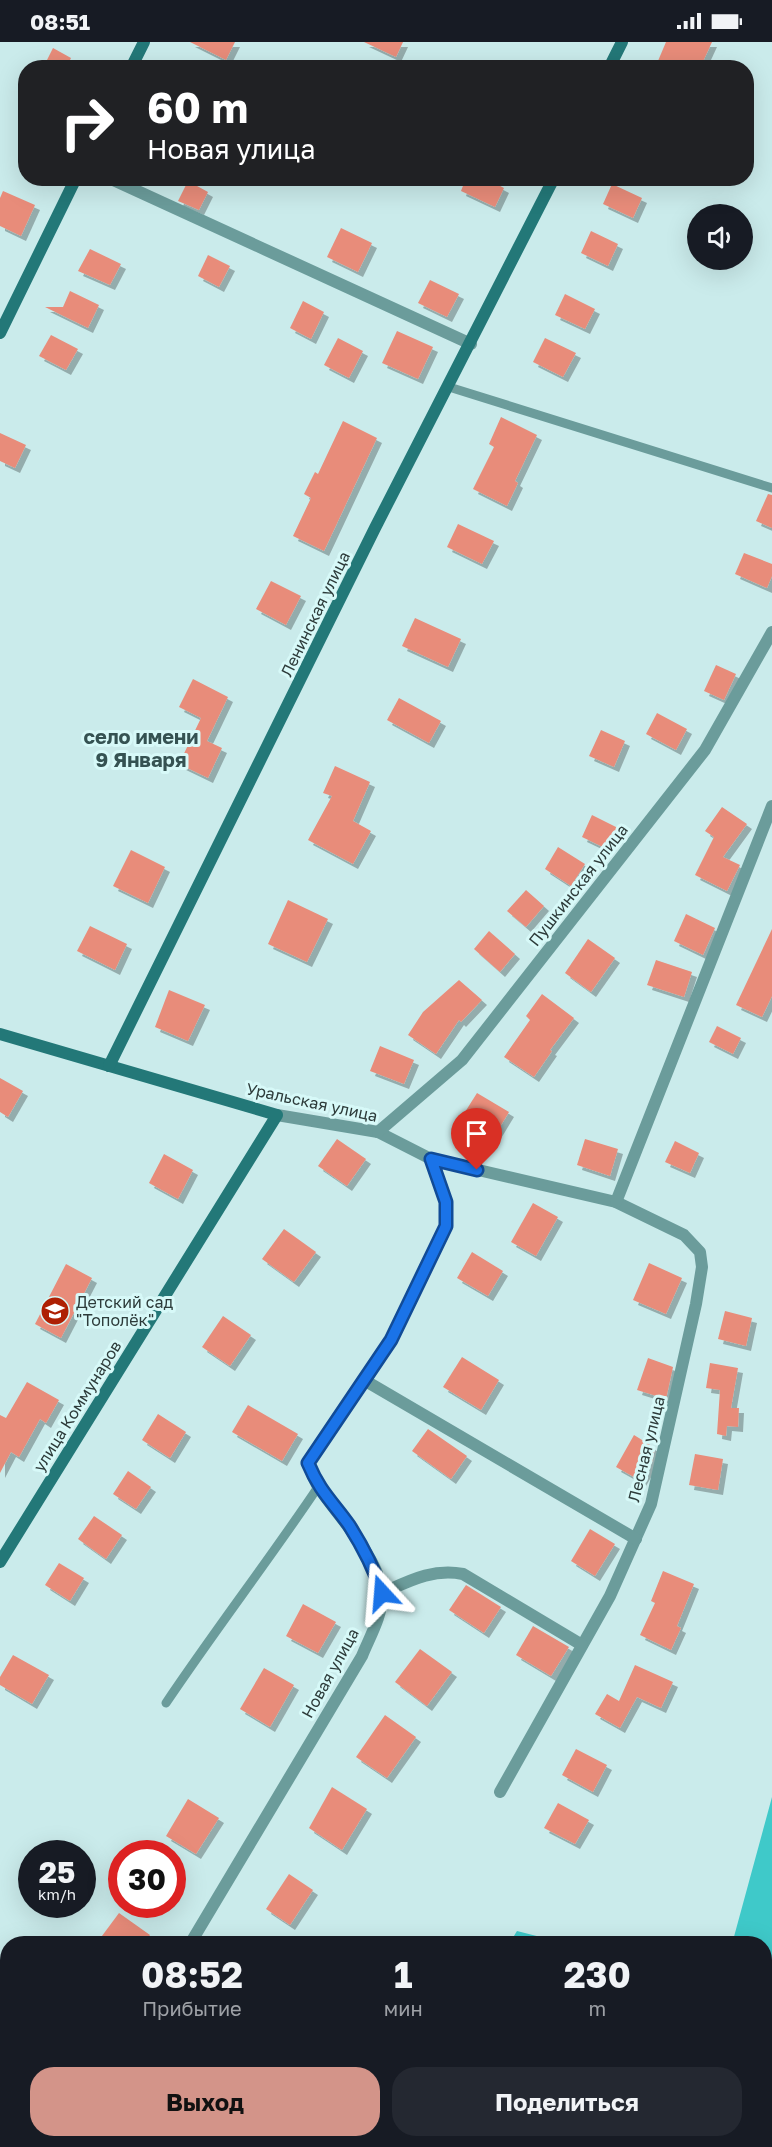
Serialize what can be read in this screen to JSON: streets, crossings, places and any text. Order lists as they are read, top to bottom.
{
  "streets": {
    "street": [
      "Ленинская улица",
      "Пушкинская улица",
      "Уральская улица",
      "улица Коммунаров",
      "Лесная улица",
      "Новая улица"
    ]
  },
  "crossings": [
    ["Ленинская улица", "Уральская улица"],
    ["Пушкинская улица", "Уральская улица"],
    ["Уральская улица", "улица Коммунаров"],
    ["Уральская улица", "Лесная улица"],
    ["Уральская улица", "Новая улица"]
  ],
  "districts": ["село имени 9 Января"],
  "places": {
    "school or university": ["Детский сад \"Тополёк\""]
  },
  "page": {
    "status": "08:51",
    "turn": ["60 m", "Новая улица"],
    "speed": "25 km/h",
    "limit": "30",
    "eta": [
      "08:52",
      "Прибытие",
      "1",
      "мин",
      "230",
      "m"
    ],
    "buttons": ["Выход", "Поделиться"]
  }
}
